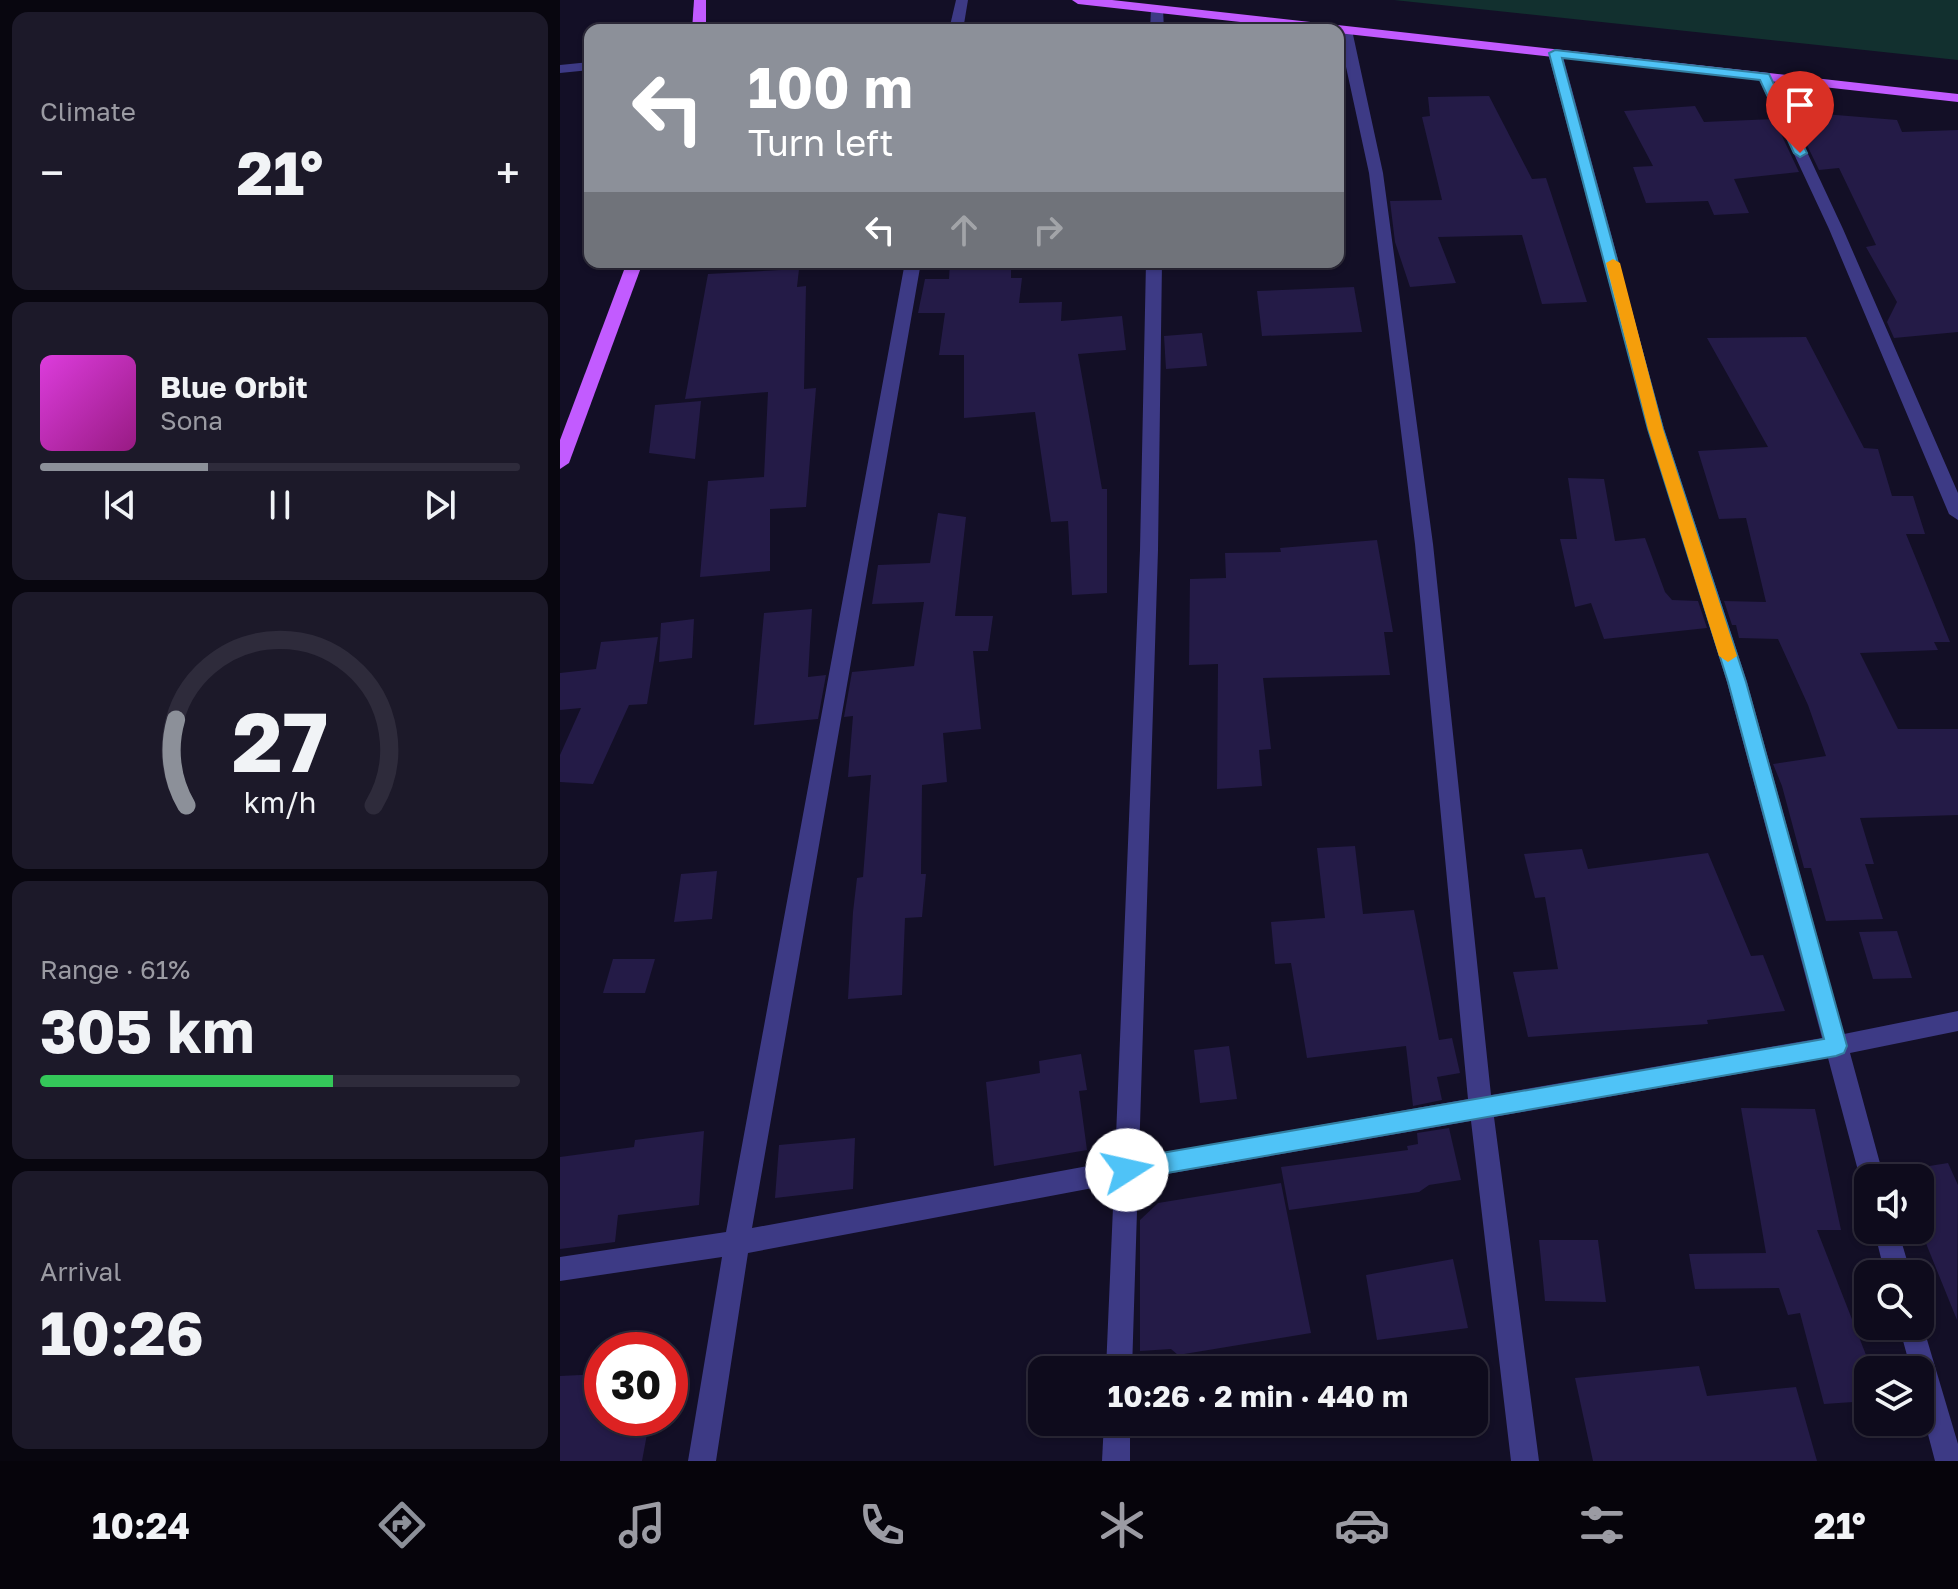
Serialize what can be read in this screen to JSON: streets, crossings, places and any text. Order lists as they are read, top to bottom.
{
  "page": {
    "tile": [
      "Climate",
      ["Range · 61%", "305 km"],
      ["Arrival", "10:26"]
    ],
    "turn": ["100 m", "Turn left"],
    "heat": ["−", "21°", "+"],
    "song": ["Blue Orbit", "Sona"],
    "limit": "30",
    "trip": "10:26 · 2 min · 440 m",
    "tabs": ["10:24", "21°"],
    "gauge": ["27", "km/h"]
  }
}
